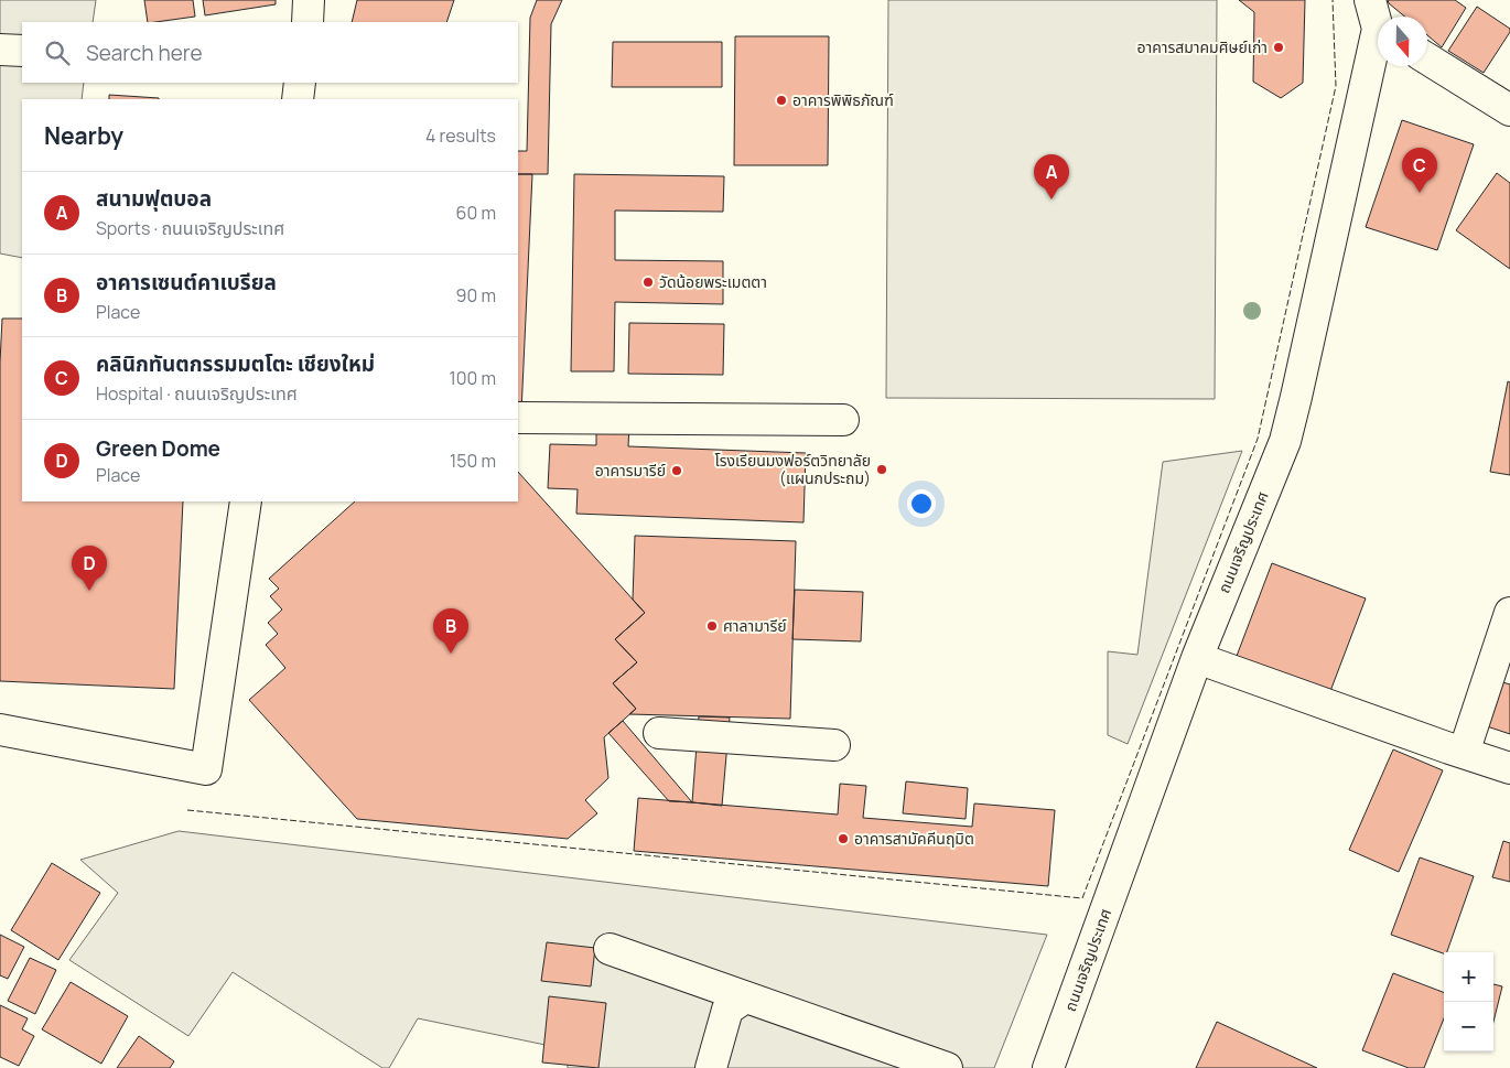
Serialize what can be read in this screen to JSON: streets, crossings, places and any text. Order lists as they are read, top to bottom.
{
  "streets": {
    "street": ["ถนนเจริญประเทศ"]
  },
  "places": [
    "อาคารสมาคมศิษย์เก่า",
    "อาคารพิพิธภัณฑ์",
    "วัดน้อยพระเมตตา",
    "โรงเรียนมงฟอร์ตวิทยาลัย (แผนกประถม)",
    "อาคารมารีย์",
    "ศาลามารีย์",
    "อาคารสามัคคีนฤมิต"
  ],
  "north": "bottom",
  "page": {
    "search": "Search here",
    "heading": ["Nearby", "4 results"],
    "pins": [
      "C",
      "A",
      "D",
      "B"
    ],
    "list": [
      {
        "mark": "A",
        "name": "สนามฟุตบอล",
        "note": "Sports · ถนนเจริญประเทศ",
        "value": "60 m"
      },
      {
        "mark": "B",
        "name": "อาคารเซนต์คาเบรียล",
        "note": "Place",
        "value": "90 m"
      },
      {
        "mark": "C",
        "name": "คลินิกทันตกรรมมตโตะ เชียงใหม่",
        "note": "Hospital · ถนนเจริญประเทศ",
        "value": "100 m"
      },
      {
        "mark": "D",
        "name": "Green Dome",
        "note": "Place",
        "value": "150 m"
      }
    ],
    "map_buttons": ["+", "−"]
  }
}
